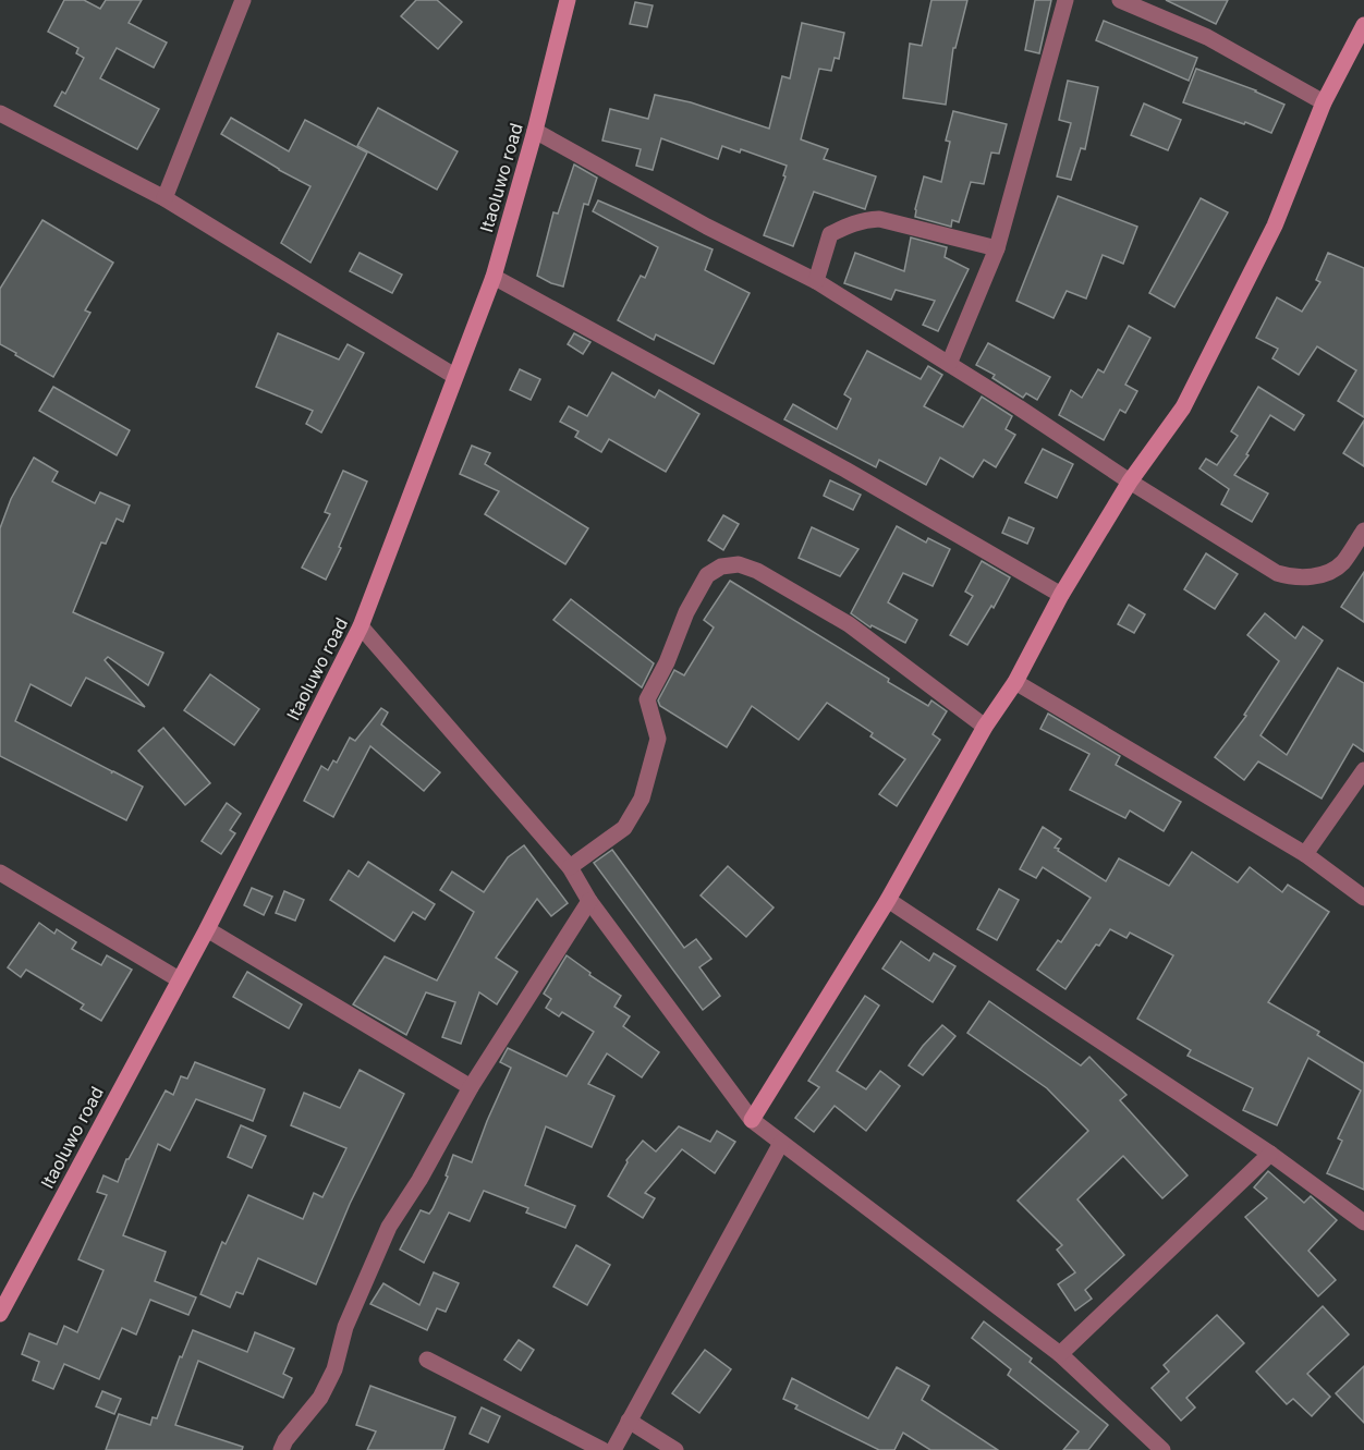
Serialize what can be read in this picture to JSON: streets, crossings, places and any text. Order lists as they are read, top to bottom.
{
  "streets": {
    "street": ["Itaoluwo road"]
  }
}
